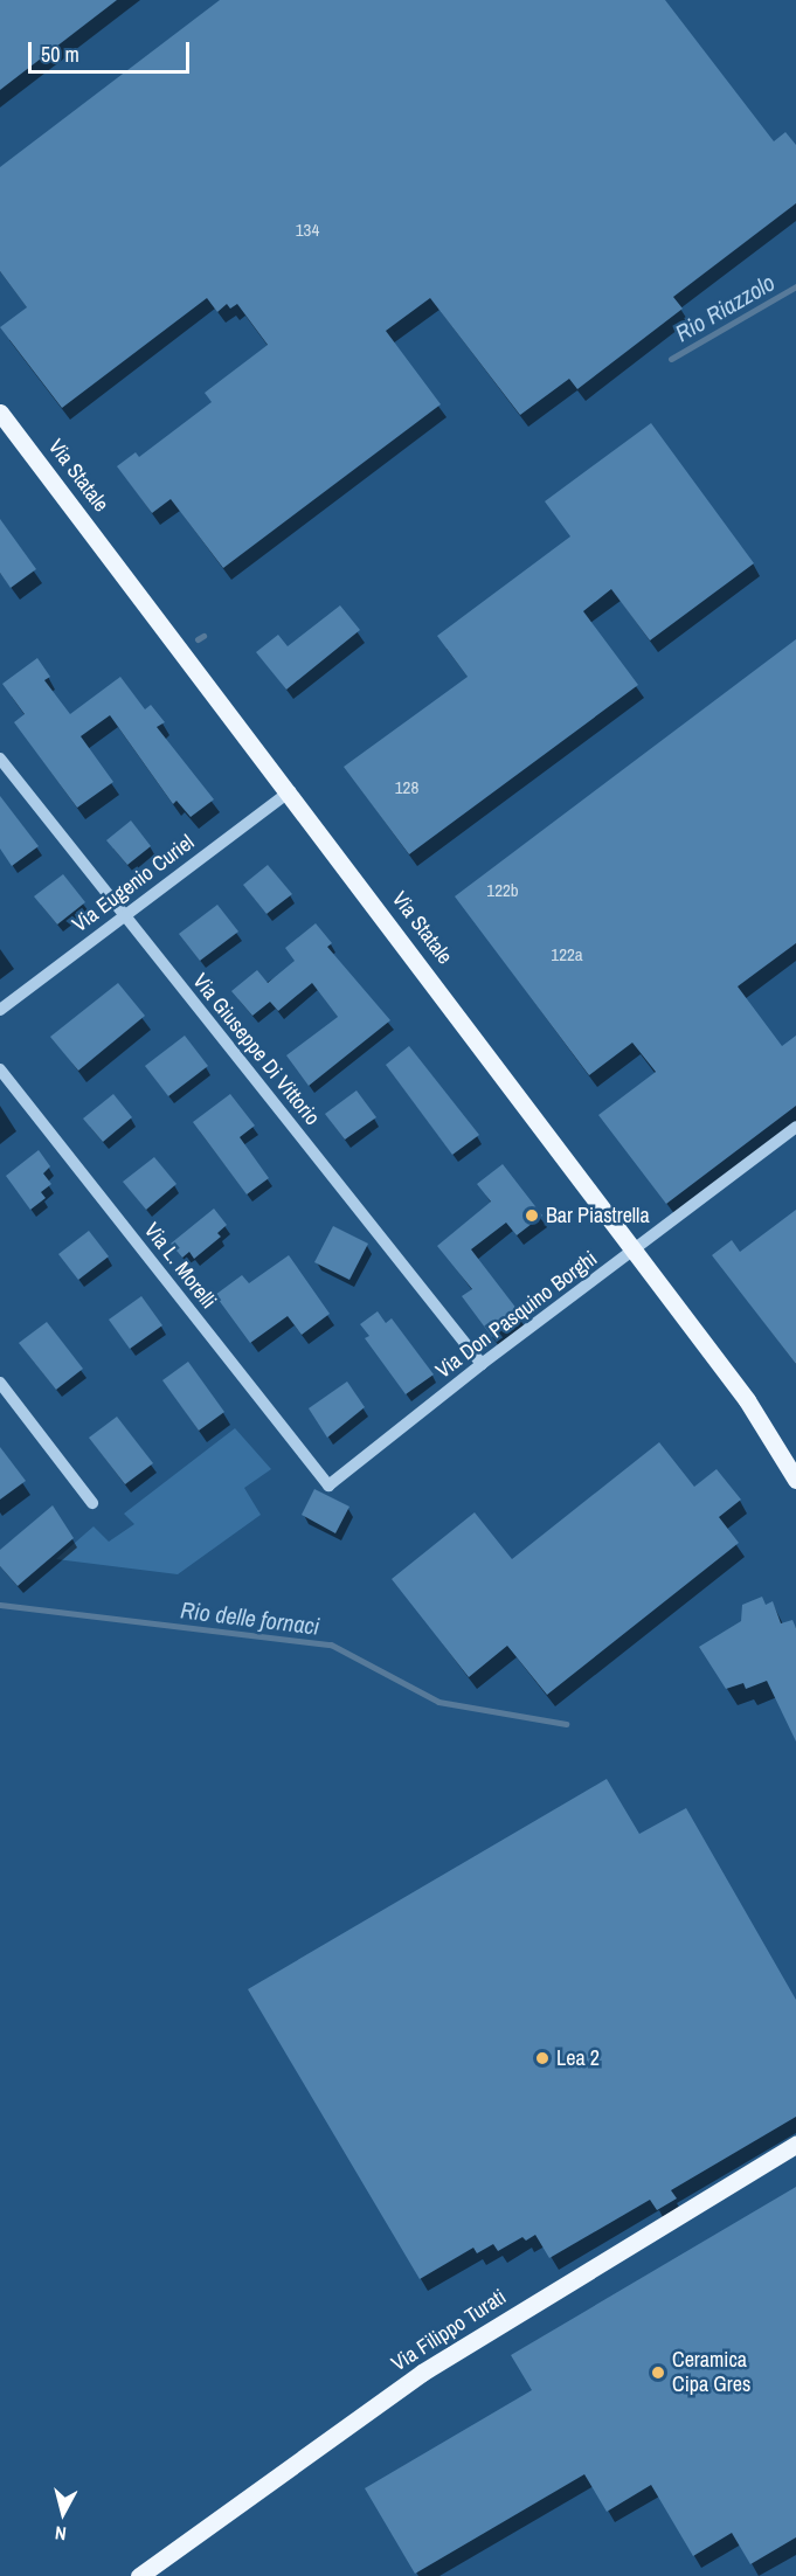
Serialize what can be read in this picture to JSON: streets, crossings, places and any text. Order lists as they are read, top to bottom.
{
  "streets": {
    "main road": ["Via Statale", "Via Filippo Turati"],
    "street": [
      "Via Eugenio Curiel",
      "Via Giuseppe Di Vittorio",
      "Via L. Morelli",
      "Via Don Pasquino Borghi"
    ]
  },
  "crossings": [
    ["Via Statale", "Via Eugenio Curiel"],
    ["Via Statale", "Via Don Pasquino Borghi"],
    ["Via Eugenio Curiel", "Via Giuseppe Di Vittorio"],
    ["Via Giuseppe Di Vittorio", "Via Don Pasquino Borghi"],
    ["Via L. Morelli", "Via Don Pasquino Borghi"]
  ],
  "water": ["Rio Riazzolo", "Rio delle fornaci"],
  "places": ["Bar Piastrella", "Lea 2", "Ceramica Cipa Gres"],
  "house_numbers": [
    "134",
    "128",
    "122b",
    "122a"
  ],
  "scale_bar": "50 m",
  "north": "bottom"
}
